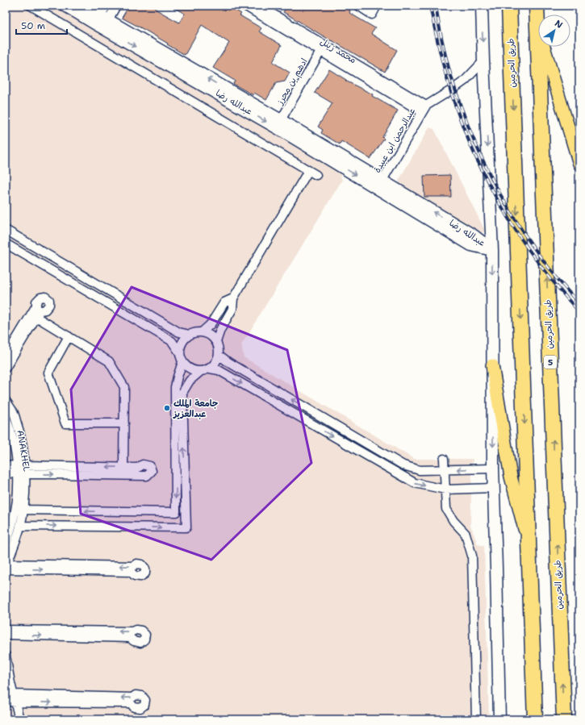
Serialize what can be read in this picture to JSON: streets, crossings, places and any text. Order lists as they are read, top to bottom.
{
  "streets": {
    "highway": ["طريق الحرمين", "5"],
    "street": [
      "محمد زينل",
      "ادهم بن محرز",
      "عبدالله رضا",
      "عبدالرحمن ابن عبيدة",
      "ANAKHEL"
    ]
  },
  "crossings": [
    ["محمد زينل", "ادهم بن محرز"],
    ["محمد زينل", "عبدالرحمن ابن عبيدة"],
    ["ادهم بن محرز", "عبدالله رضا"],
    ["عبدالله رضا", "عبدالرحمن ابن عبيدة"]
  ],
  "places": ["جامعة الملك عبدالعزيز"],
  "scale_bar": "50 m",
  "north": "top right"
}
